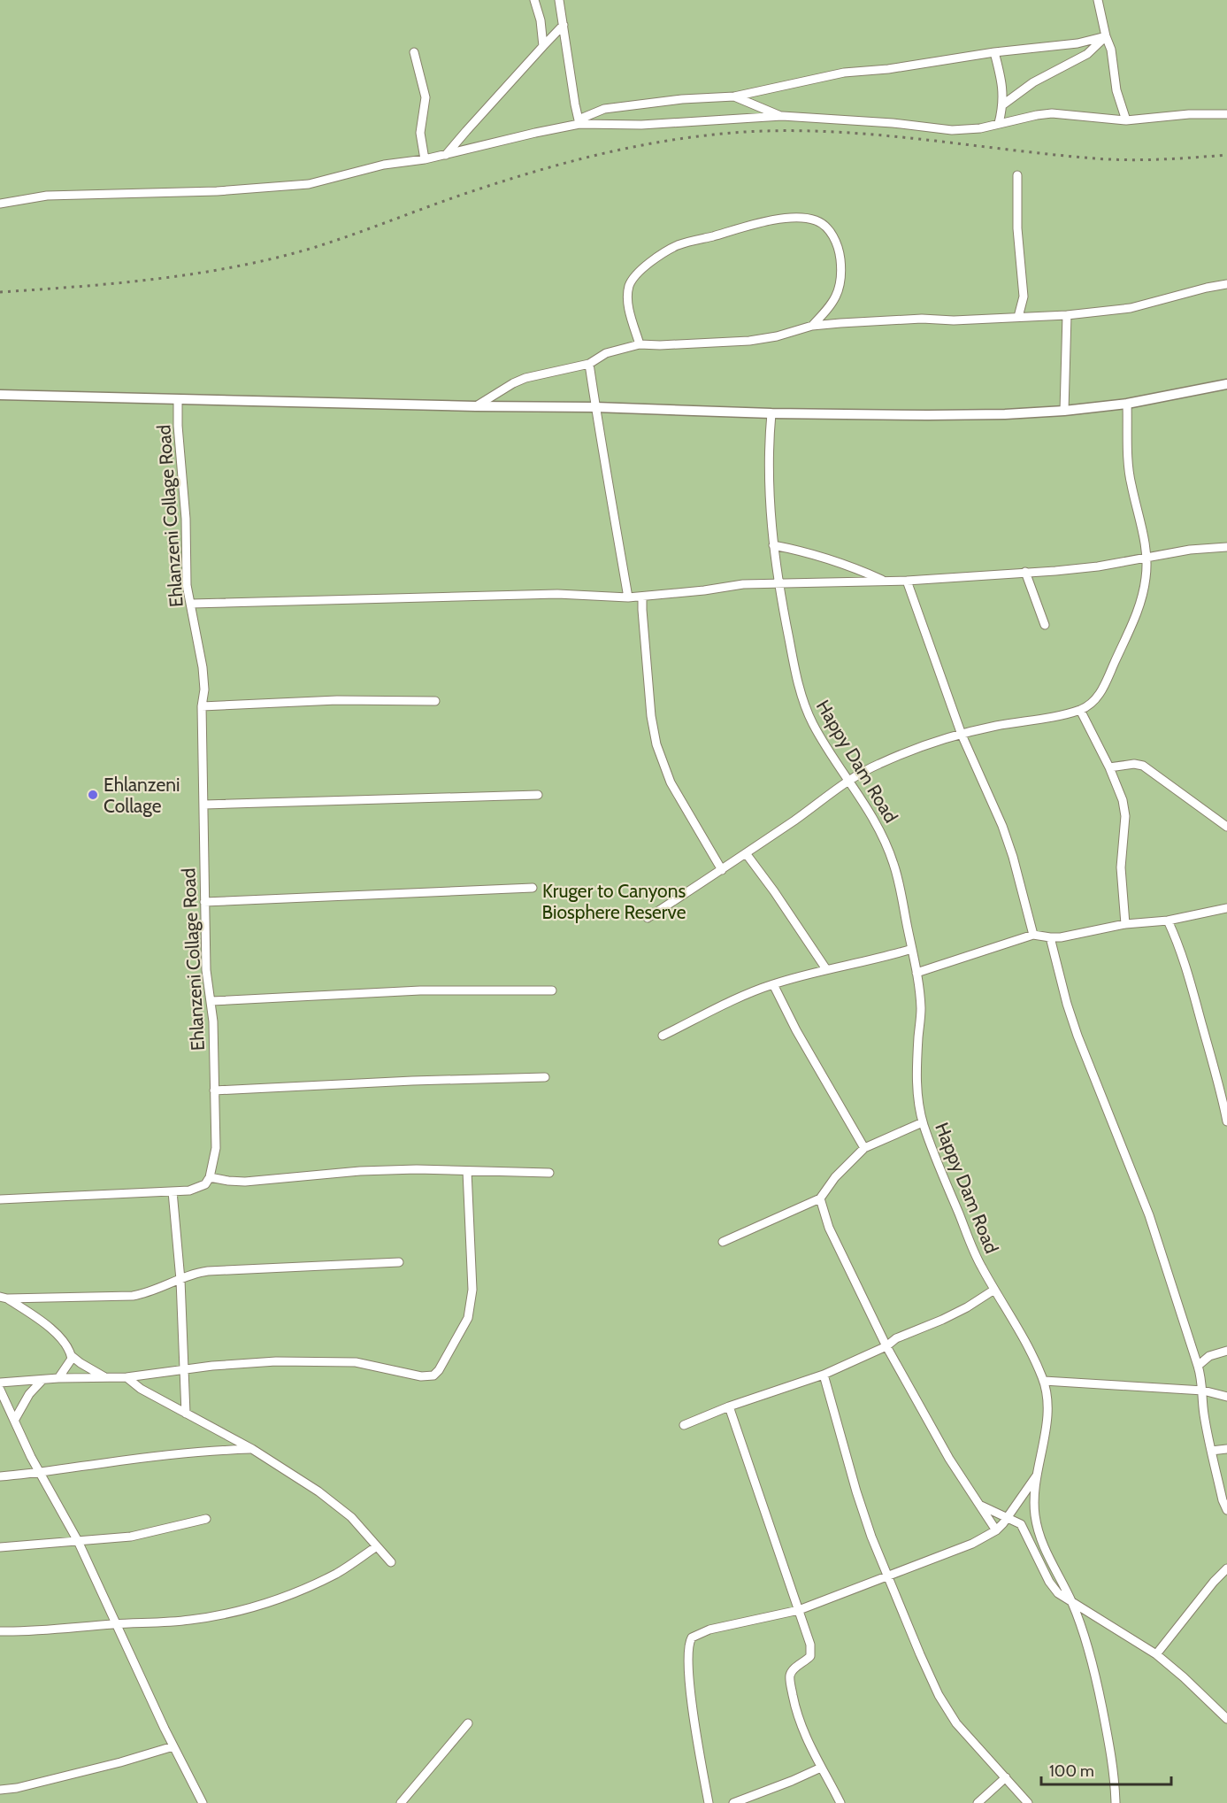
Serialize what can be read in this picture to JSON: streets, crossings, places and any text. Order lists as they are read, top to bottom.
{
  "streets": {
    "street": ["Ehlanzeni Collage Road", "Happy Dam Road"]
  },
  "parks": ["Kruger to Canyons Biosphere Reserve"],
  "places": ["Ehlanzeni Collage"],
  "scale_bar": "100 m"
}
